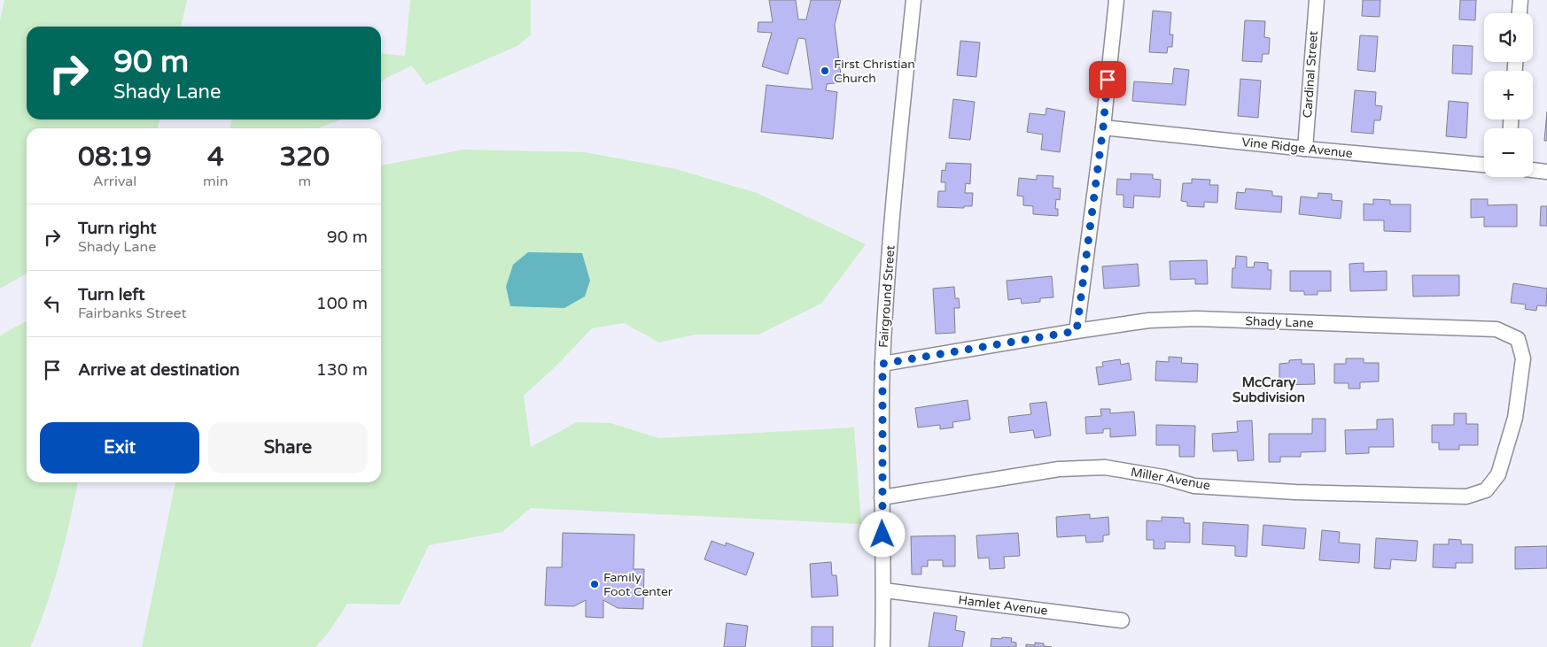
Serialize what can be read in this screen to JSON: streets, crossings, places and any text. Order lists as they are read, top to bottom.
{
  "streets": {
    "street": [
      "Cardinal Street",
      "Vine Ridge Avenue",
      "Fairground Street",
      "Shady Lane",
      "Miller Avenue",
      "Hamlet Avenue"
    ]
  },
  "crossings": [
    ["Cardinal Street", "Vine Ridge Avenue"],
    ["Fairground Street", "Shady Lane"],
    ["Fairground Street", "Miller Avenue"],
    ["Fairground Street", "Hamlet Avenue"],
    ["Shady Lane", "Miller Avenue"]
  ],
  "districts": ["McCrary Subdivision"],
  "places": ["First Christian Church", "Family Foot Center"],
  "page": {
    "map_buttons": ["+", "−"],
    "turn": ["90 m", "Shady Lane"],
    "eta": [
      "08:19",
      "Arrival",
      "4",
      "min",
      "320",
      "m"
    ],
    "list": [
      {
        "name": "Turn right",
        "note": "Shady Lane",
        "value": "90 m"
      },
      {
        "name": "Turn left",
        "note": "Fairbanks Street",
        "value": "100 m"
      },
      {
        "name": "Arrive at destination",
        "value": "130 m"
      }
    ],
    "buttons": ["Exit", "Share"]
  }
}
